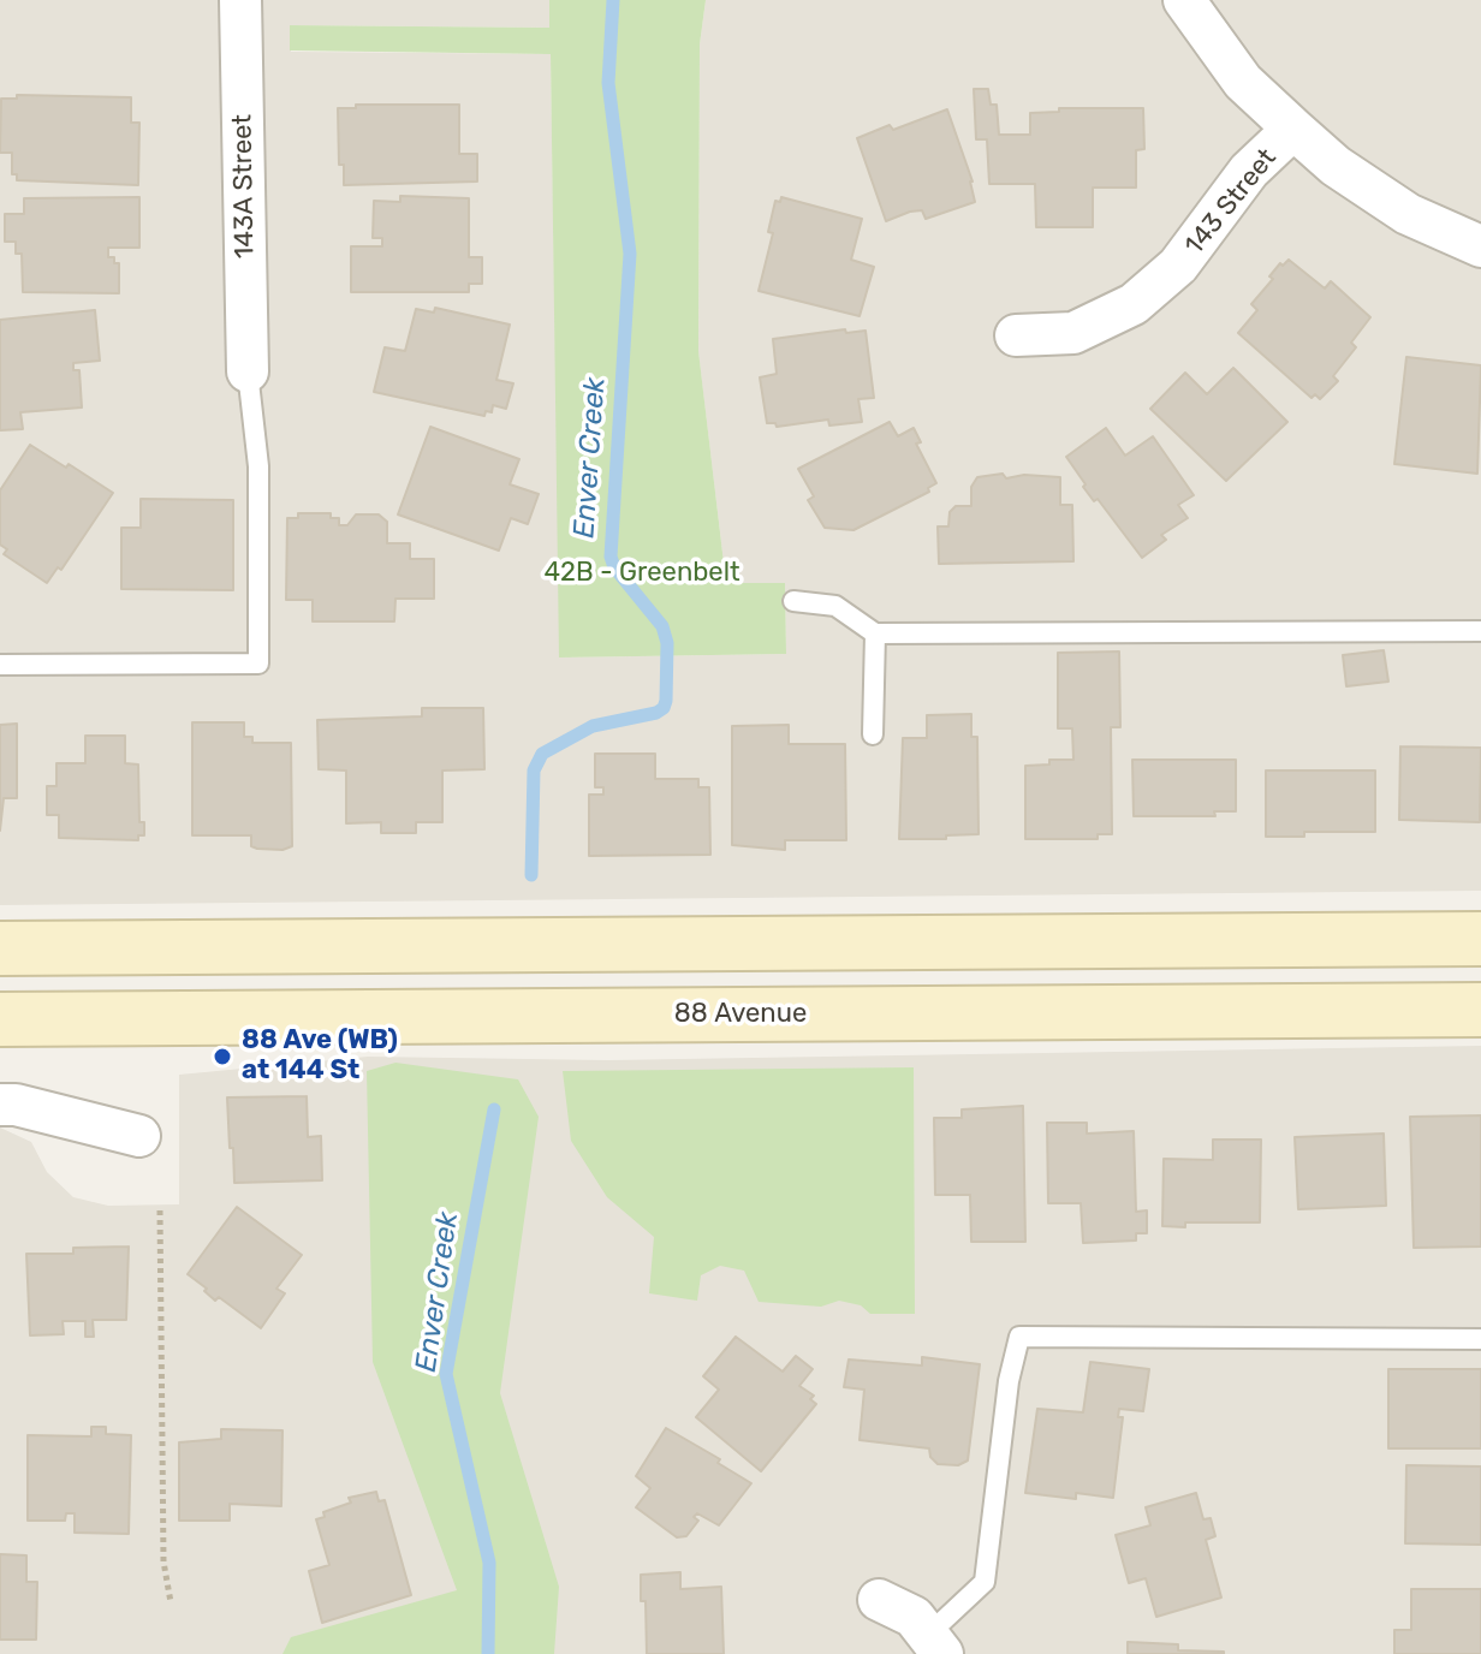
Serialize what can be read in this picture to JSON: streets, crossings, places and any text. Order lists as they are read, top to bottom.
{
  "streets": {
    "main road": ["88 Avenue"],
    "street": ["143A Street", "143 Street"]
  },
  "water": ["Enver Creek"],
  "parks": ["42B - Greenbelt"],
  "places": ["88 Ave (WB) at 144 St"]
}
